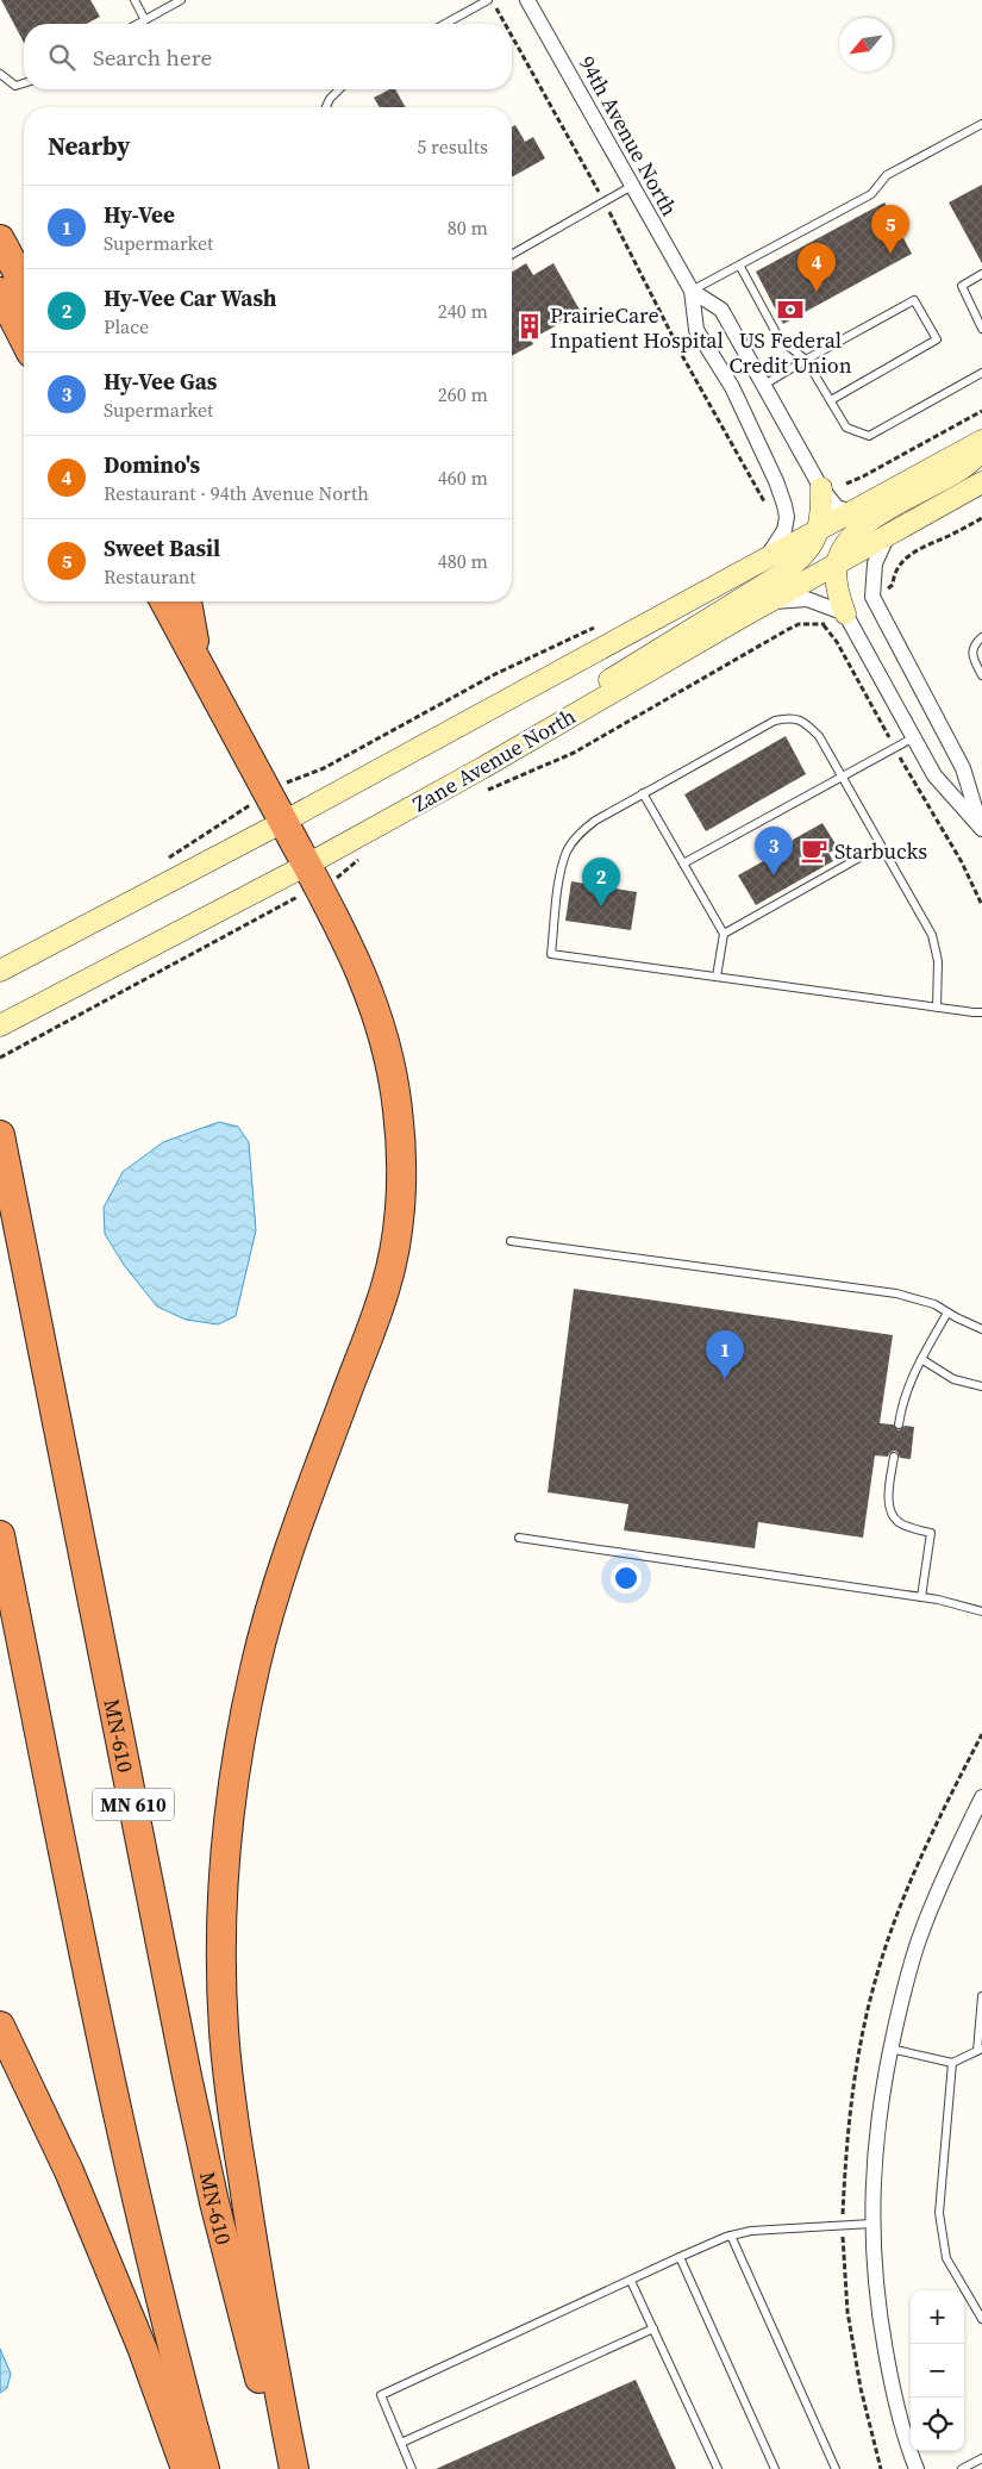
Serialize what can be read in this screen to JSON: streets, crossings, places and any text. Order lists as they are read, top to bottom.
{
  "streets": {
    "highway": ["MN-610", "MN 610"],
    "main road": ["Zane Avenue North"],
    "street": ["94th Avenue North"]
  },
  "places": {
    "bank": ["US Federal Credit Union"],
    "building": ["PrairieCare Inpatient Hospital"],
    "cafe": ["Starbucks"]
  },
  "north": "bottom left",
  "page": {
    "search": "Search here",
    "heading": ["Nearby", "5 results"],
    "list": [
      {
        "mark": "1",
        "name": "Hy-Vee",
        "note": "Supermarket",
        "value": "80 m"
      },
      {
        "mark": "2",
        "name": "Hy-Vee Car Wash",
        "note": "Place",
        "value": "240 m"
      },
      {
        "mark": "3",
        "name": "Hy-Vee Gas",
        "note": "Supermarket",
        "value": "260 m"
      },
      {
        "mark": "4",
        "name": "Domino's",
        "note": "Restaurant · 94th Avenue North",
        "value": "460 m"
      },
      {
        "mark": "5",
        "name": "Sweet Basil",
        "note": "Restaurant",
        "value": "480 m"
      }
    ],
    "pins": [
      "5",
      "4",
      "3",
      "2",
      "1"
    ],
    "map_buttons": ["+", "−"]
  }
}
